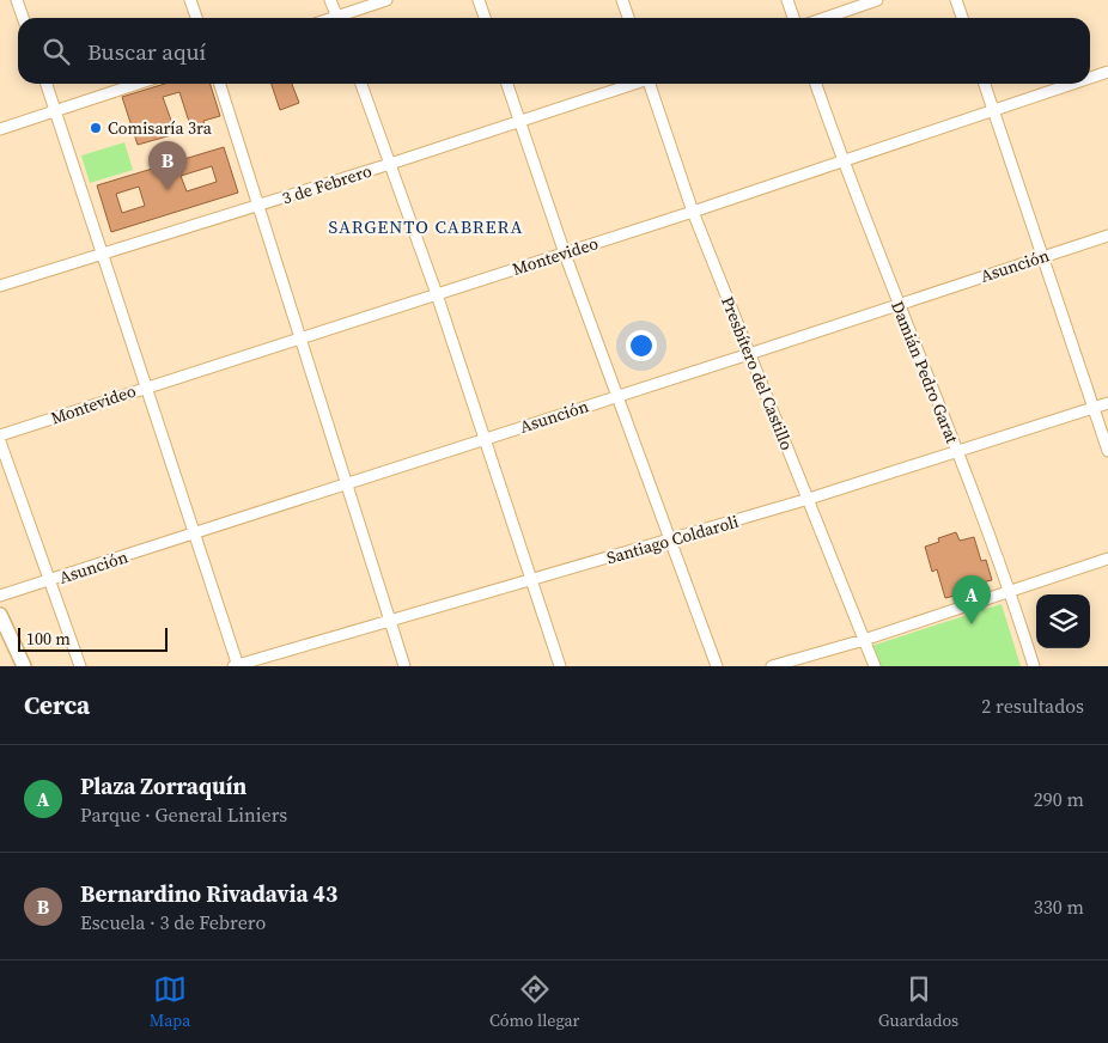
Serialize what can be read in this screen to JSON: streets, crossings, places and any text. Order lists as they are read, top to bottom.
{
  "streets": {
    "street": [
      "3 de Febrero",
      "Montevideo",
      "Asunción",
      "Damián Pedro Garat",
      "Presbítero del Castillo",
      "Santiago Coldaroli"
    ]
  },
  "crossings": [
    ["Montevideo", "Damián Pedro Garat"],
    ["Montevideo", "Presbítero del Castillo"],
    ["Asunción", "Damián Pedro Garat"],
    ["Asunción", "Presbítero del Castillo"],
    ["Damián Pedro Garat", "Santiago Coldaroli"],
    ["Presbítero del Castillo", "Santiago Coldaroli"]
  ],
  "districts": ["SARGENTO CABRERA"],
  "places": ["Comisaría 3ra"],
  "scale_bar": "100 m",
  "page": {
    "search": "Buscar aquí",
    "pins": ["B", "A"],
    "scale": "100 m",
    "heading": ["Cerca", "2 resultados"],
    "list": [
      {
        "mark": "A",
        "name": "Plaza Zorraquín",
        "note": "Parque · General Liniers",
        "value": "290 m"
      },
      {
        "mark": "B",
        "name": "Bernardino Rivadavia 43",
        "note": "Escuela · 3 de Febrero",
        "value": "330 m"
      }
    ],
    "nav": ["Mapa", "Cómo llegar", "Guardados"]
  }
}
